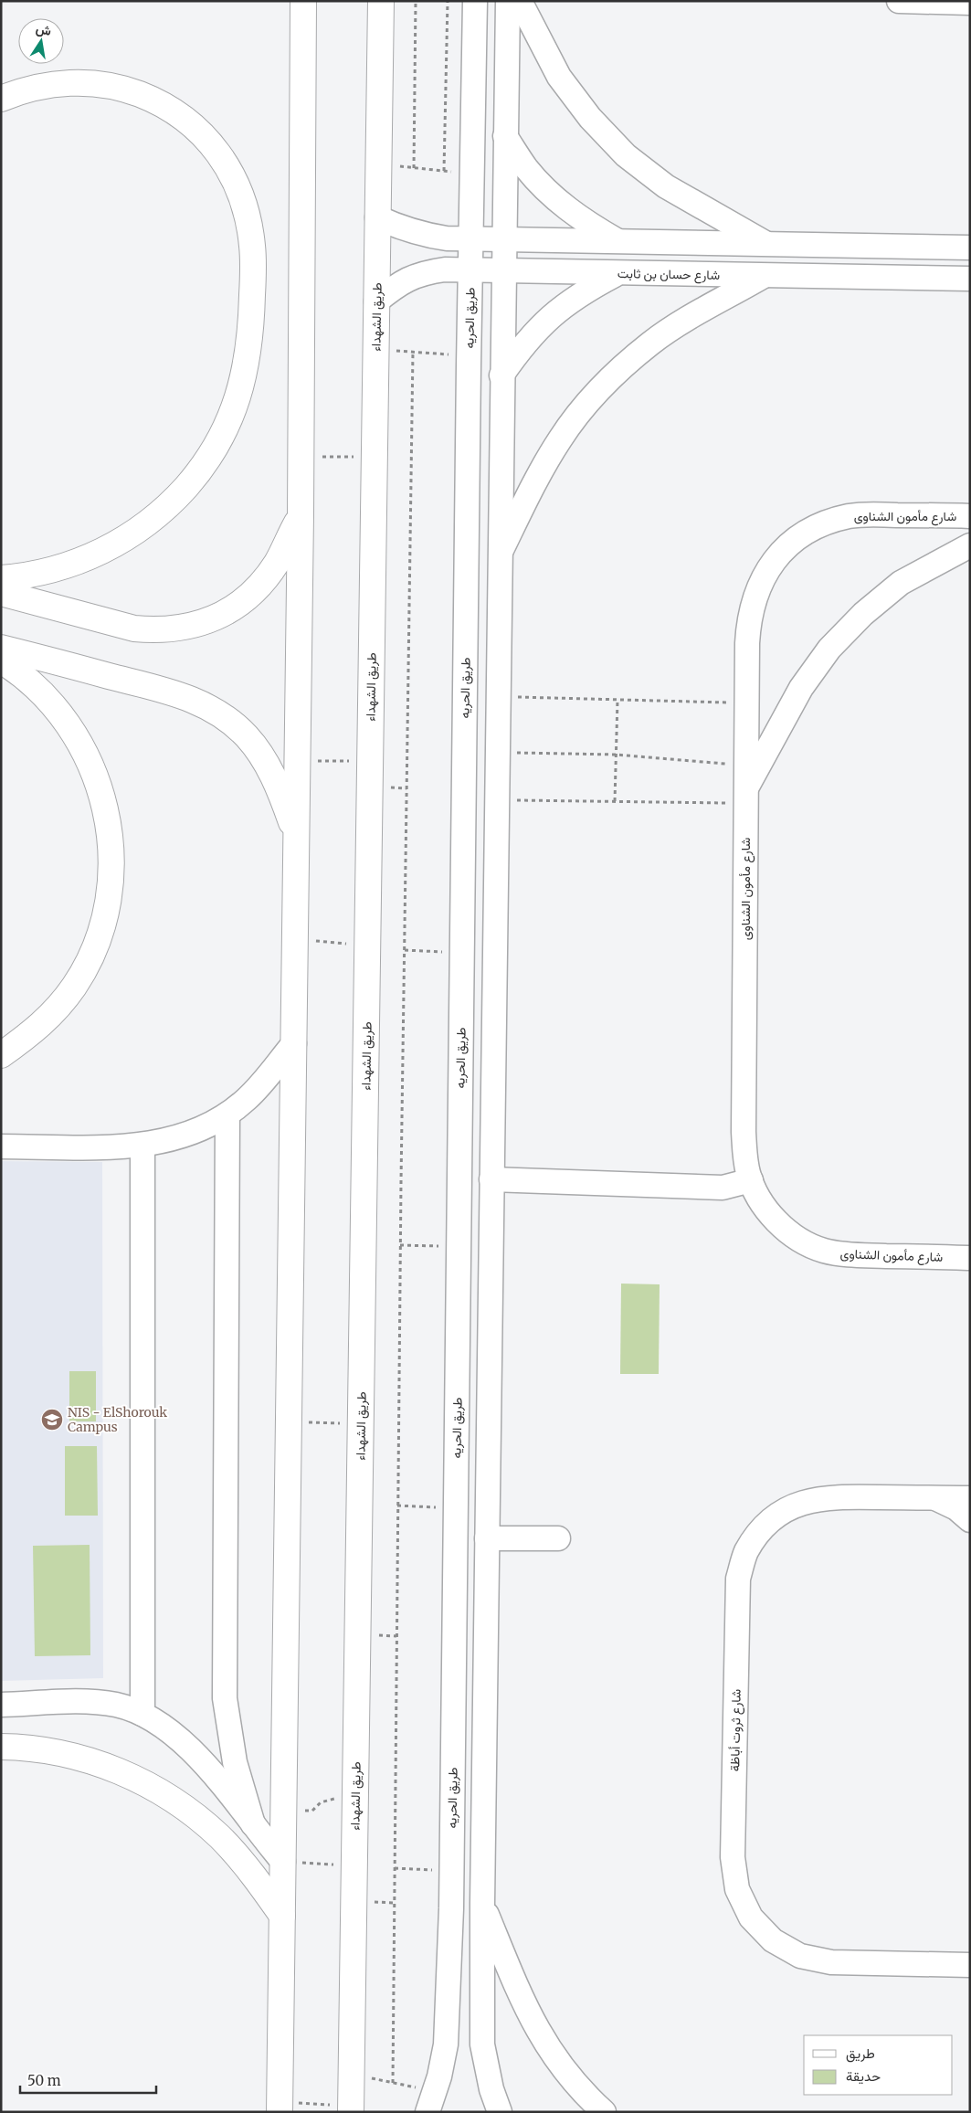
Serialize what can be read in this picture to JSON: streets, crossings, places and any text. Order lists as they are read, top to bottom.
{
  "streets": {
    "main road": ["طريق الشهداء"],
    "street": [
      "شارع حسان بن ثابت",
      "طريق الحريه",
      "شارع مأمون الشناوى",
      "شارع ثروت أباظة"
    ]
  },
  "crossings": [
    ["شارع حسان بن ثابت", "طريق الشهداء"],
    ["شارع حسان بن ثابت", "طريق الحريه"]
  ],
  "places": {
    "school or university": ["NIS - ElShorouk Campus"]
  },
  "legend": ["طريق", "حديقة"],
  "scale_bar": "50 m",
  "north": "top"
}
